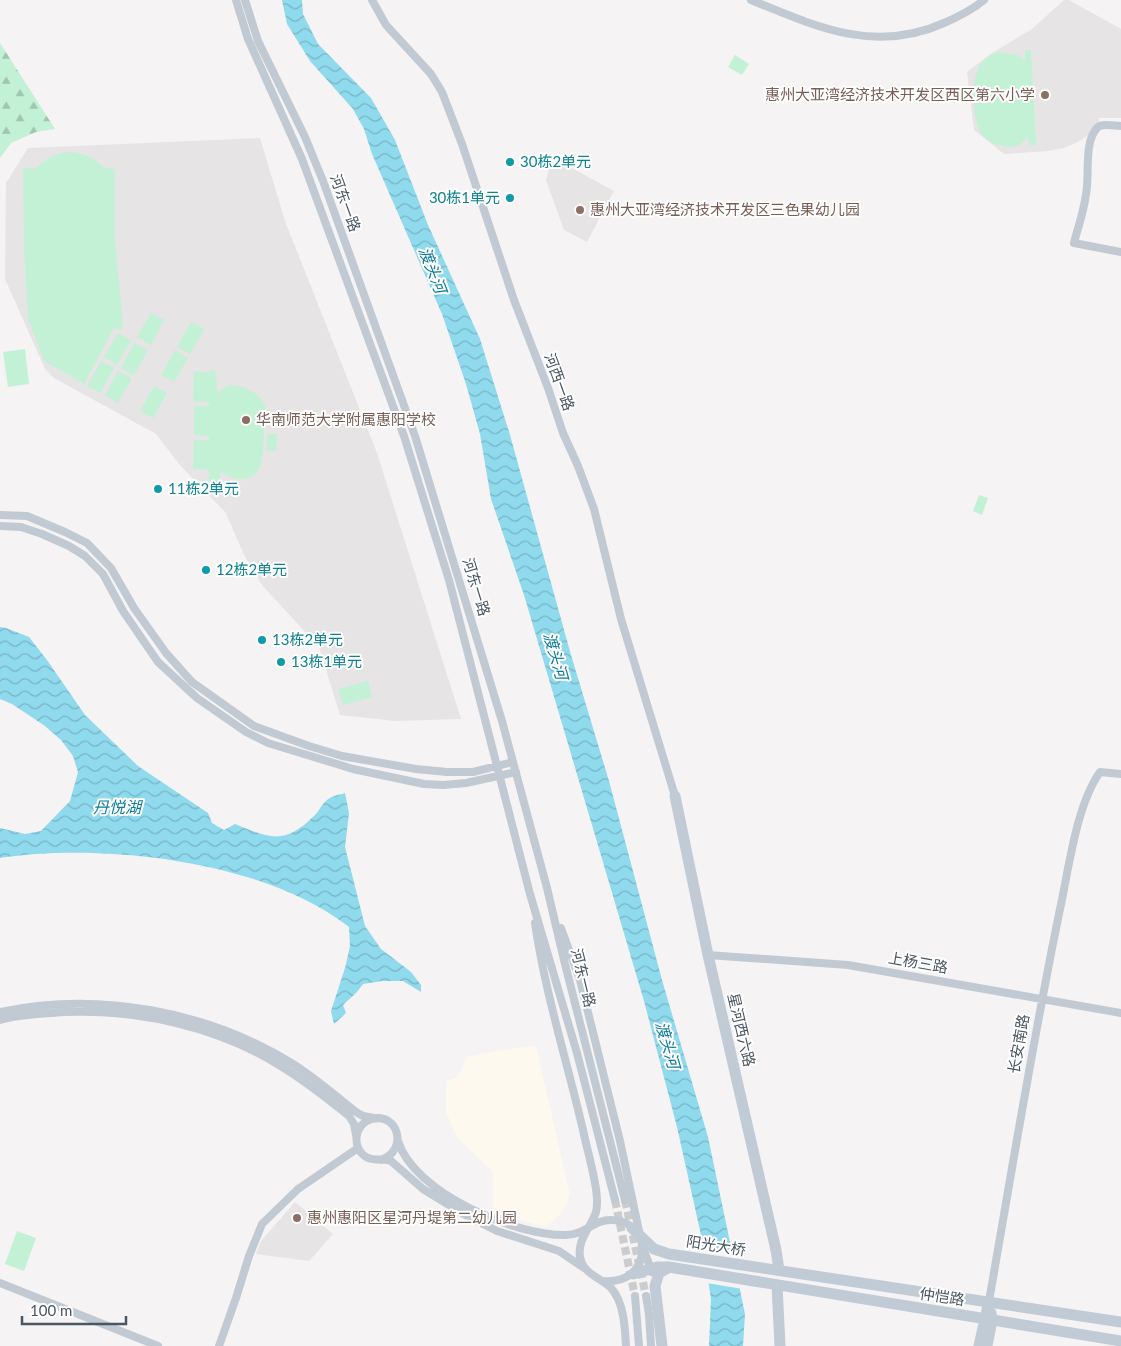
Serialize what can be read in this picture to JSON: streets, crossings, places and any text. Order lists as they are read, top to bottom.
{
  "streets": {
    "street": [
      "河东一路",
      "河西一路",
      "上杨三路",
      "星河西六路",
      "长安南路",
      "阳光大桥",
      "仲恺路"
    ]
  },
  "crossings": [
    ["河西一路", "星河西六路"],
    ["上杨三路", "星河西六路"],
    ["上杨三路", "长安南路"],
    ["星河西六路", "仲恺路"],
    ["长安南路", "仲恺路"],
    ["阳光大桥", "仲恺路"]
  ],
  "water": ["渡头河", "丹悦湖"],
  "places": [
    "惠州大亚湾经济技术开发区西区第六小学",
    "30栋2单元",
    "30栋1单元",
    "惠州大亚湾经济技术开发区三色果幼儿园",
    "华南师范大学附属惠阳学校",
    "11栋2单元",
    "12栋2单元",
    "13栋2单元",
    "13栋1单元",
    "惠州惠阳区星河丹堤第二幼儿园"
  ],
  "scale_bar": "100 m"
}
